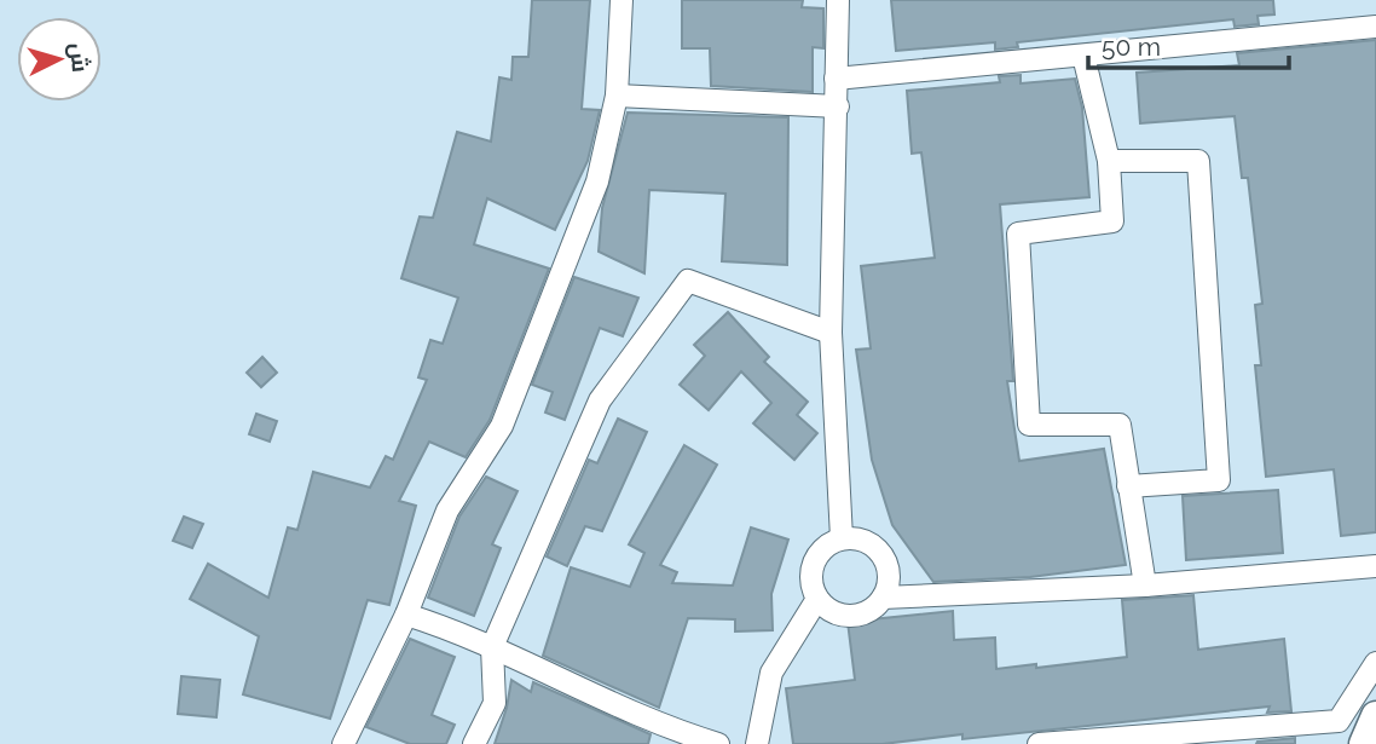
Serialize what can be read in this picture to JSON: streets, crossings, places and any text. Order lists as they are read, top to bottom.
{
  "scale_bar": "50 m",
  "north": "right"
}
